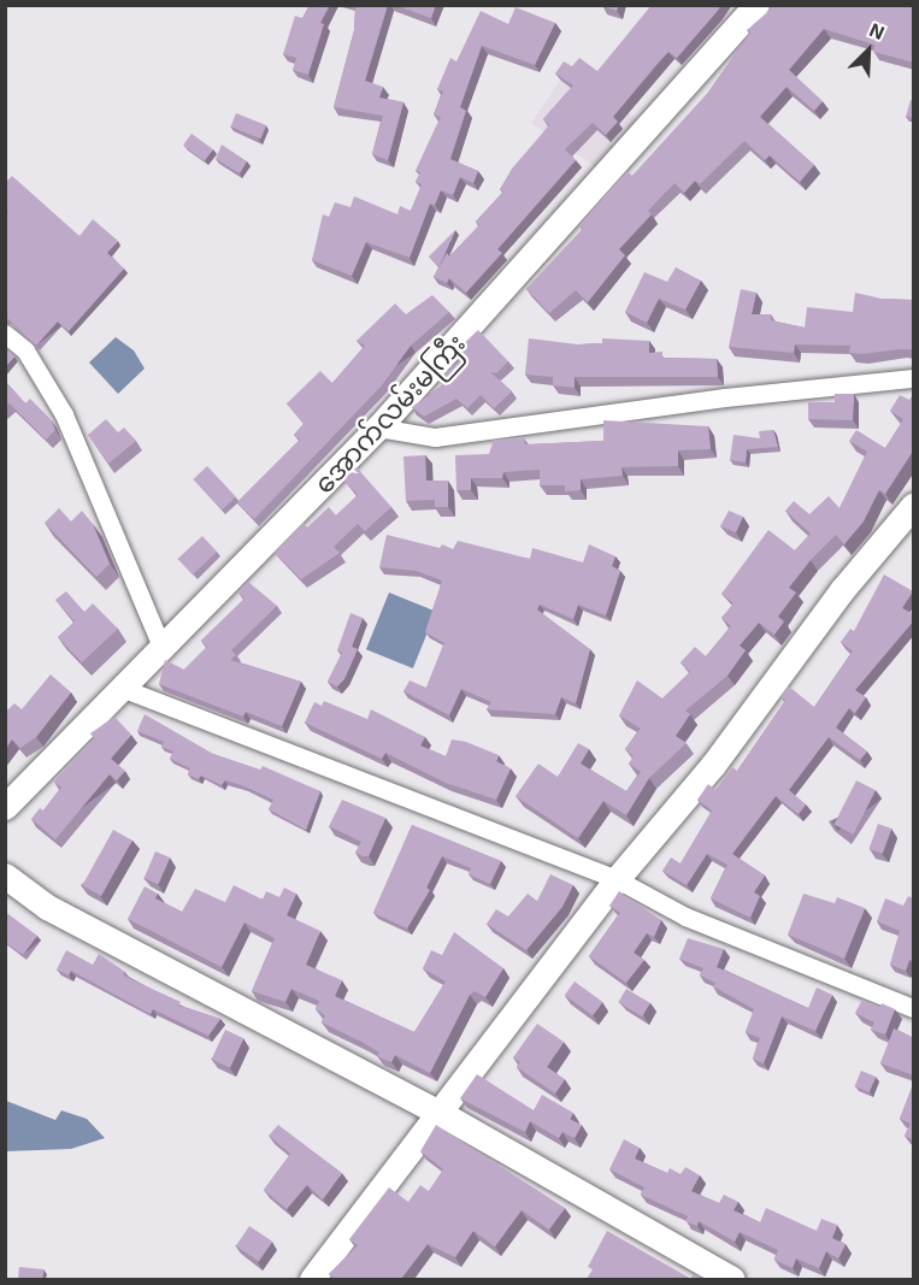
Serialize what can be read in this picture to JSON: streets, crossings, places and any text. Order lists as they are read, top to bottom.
{
  "streets": {
    "main road": ["အောက်လမ်းမကြီး"]
  },
  "north": "top right"
}
